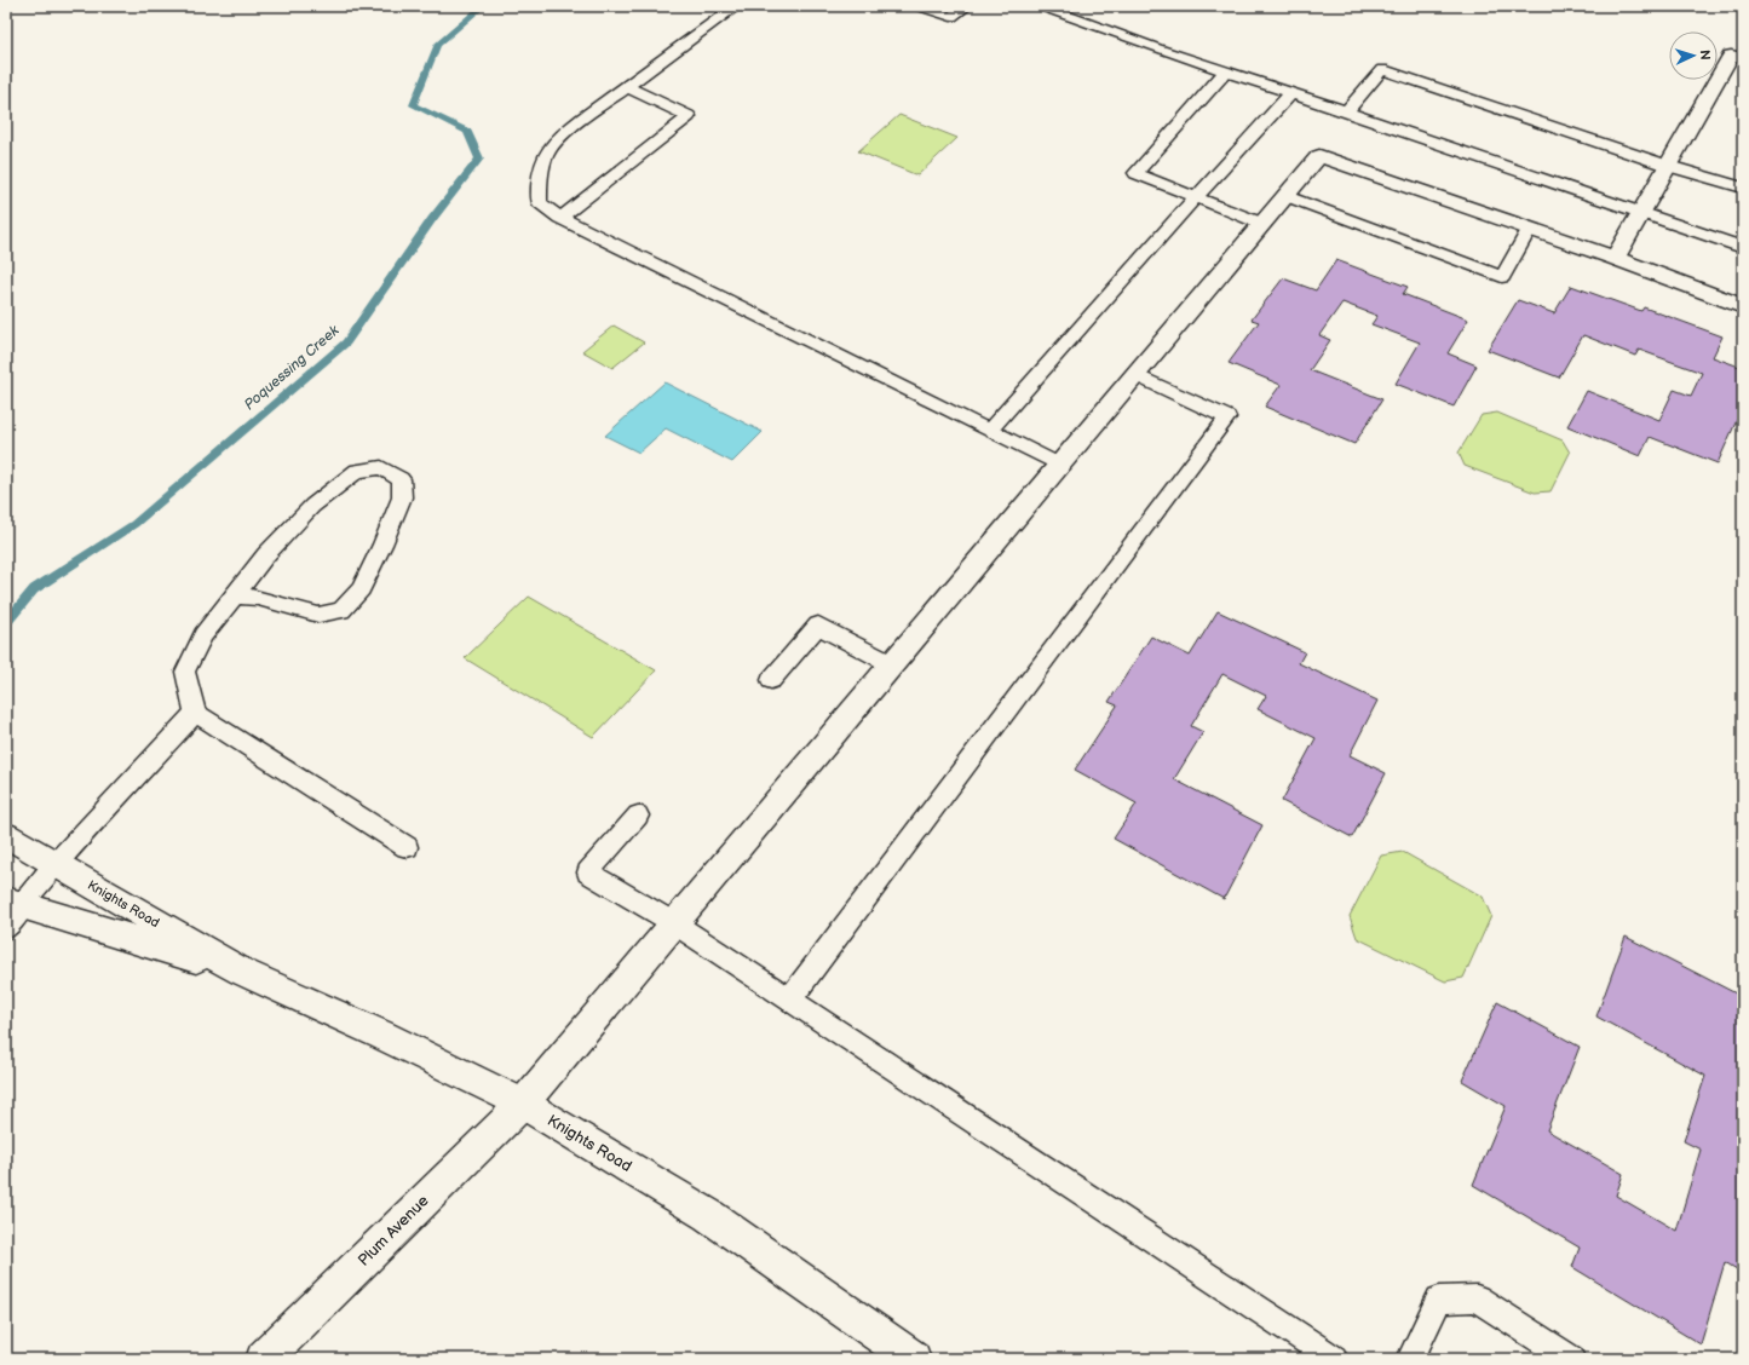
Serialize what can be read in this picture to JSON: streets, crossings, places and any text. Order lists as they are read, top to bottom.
{
  "streets": {
    "street": ["Knights Road", "Plum Avenue"]
  },
  "crossings": [
    ["Knights Road", "Plum Avenue"]
  ],
  "water": ["Poquessing Creek"],
  "north": "right"
}
